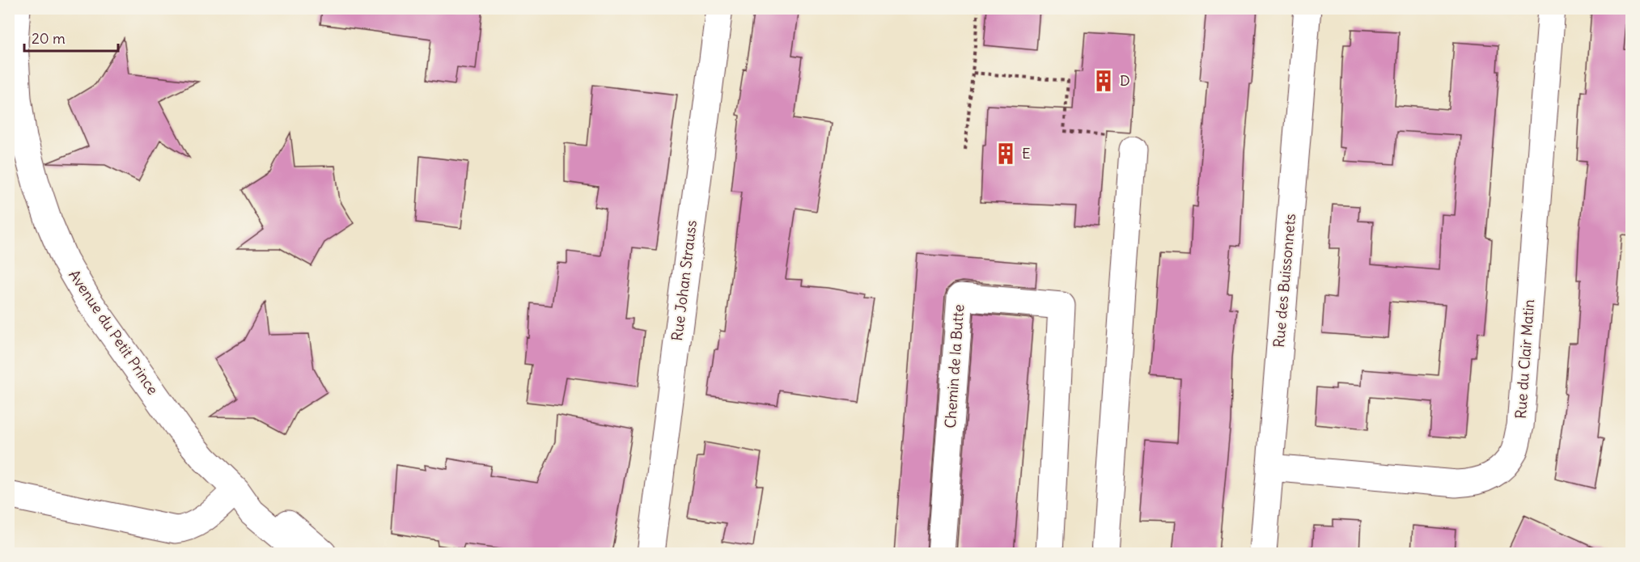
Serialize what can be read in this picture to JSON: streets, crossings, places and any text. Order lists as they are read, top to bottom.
{
  "streets": {
    "street": [
      "Rue Johan Strauss",
      "Rue des Buissonnets",
      "Avenue du Petit Prince",
      "Rue du Clair Matin",
      "Chemin de la Butte"
    ]
  },
  "crossings": [
    ["Rue des Buissonnets", "Rue du Clair Matin"]
  ],
  "places": {
    "building": ["D", "E"]
  },
  "scale_bar": "20 m"
}
